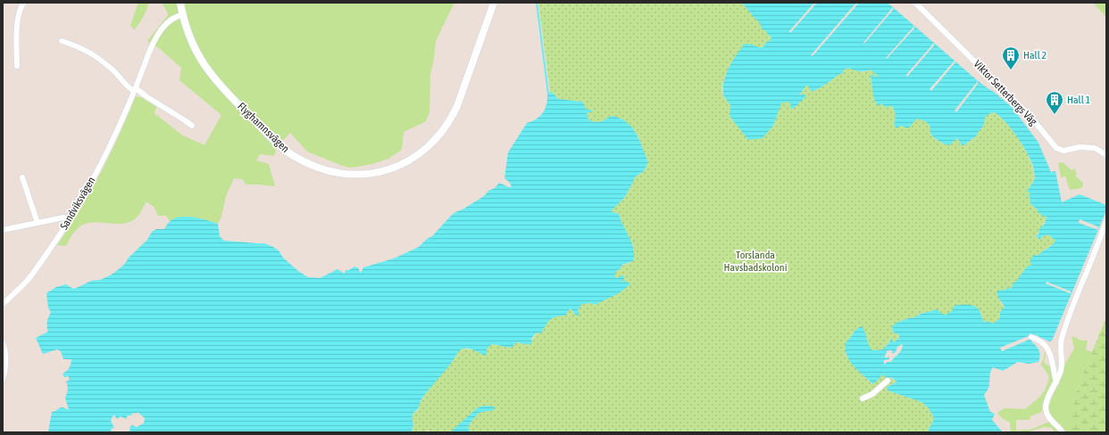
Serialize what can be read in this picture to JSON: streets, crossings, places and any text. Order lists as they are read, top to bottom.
{
  "streets": {
    "street": ["Viktor Setterbergs Väg", "Flyghamnsvägen", "Sandviksvägen"]
  },
  "crossings": [
    ["Flyghamnsvägen", "Sandviksvägen"]
  ],
  "parks": ["Torslanda Havsbadskoloni"],
  "places": {
    "building": ["Hall 2", "Hall 1"]
  }
}
